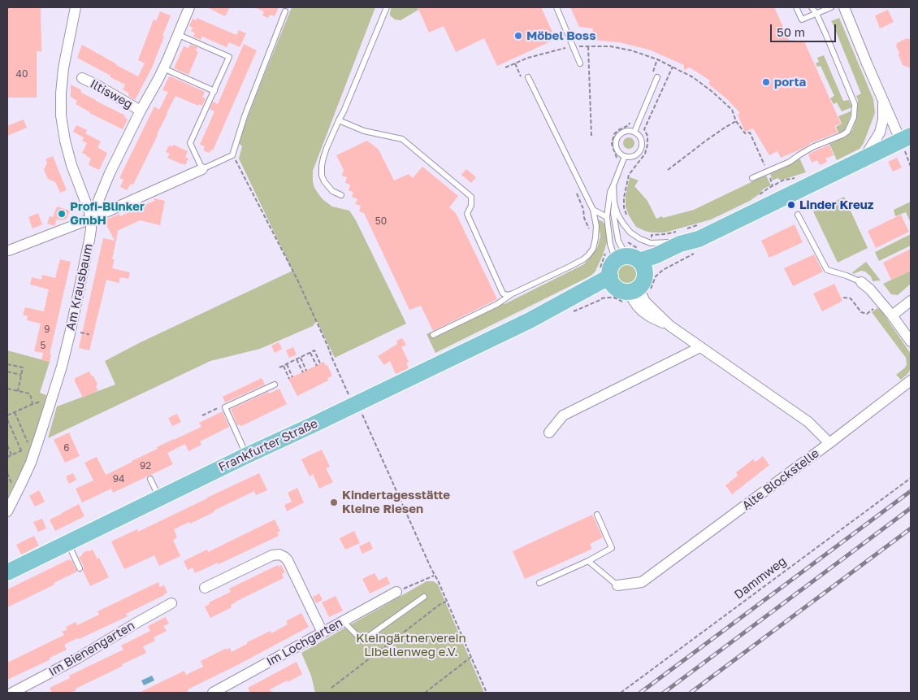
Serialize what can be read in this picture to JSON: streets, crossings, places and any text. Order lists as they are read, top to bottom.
{
  "streets": {
    "main road": ["Frankfurter Straße"],
    "street": [
      "Iltisweg",
      "Am Krausbaum",
      "Alte Blockstelle",
      "Im Lochgarten",
      "Im Bienengarten"
    ],
    "path": ["Dammweg"]
  },
  "crossings": [
    ["Iltisweg", "Am Krausbaum"],
    ["Frankfurter Straße", "Alte Blockstelle"]
  ],
  "parks": ["Kleingärtnerverein Libellenweg e.V."],
  "places": [
    "Möbel Boss",
    "porta",
    "Linder Kreuz",
    "Profi-Blinker GmbH",
    "Kindertagesstätte Kleine Riesen"
  ],
  "house_numbers": [
    "40",
    "50",
    "9",
    "5",
    "6",
    "92",
    "94"
  ],
  "scale_bar": "50 m"
}
